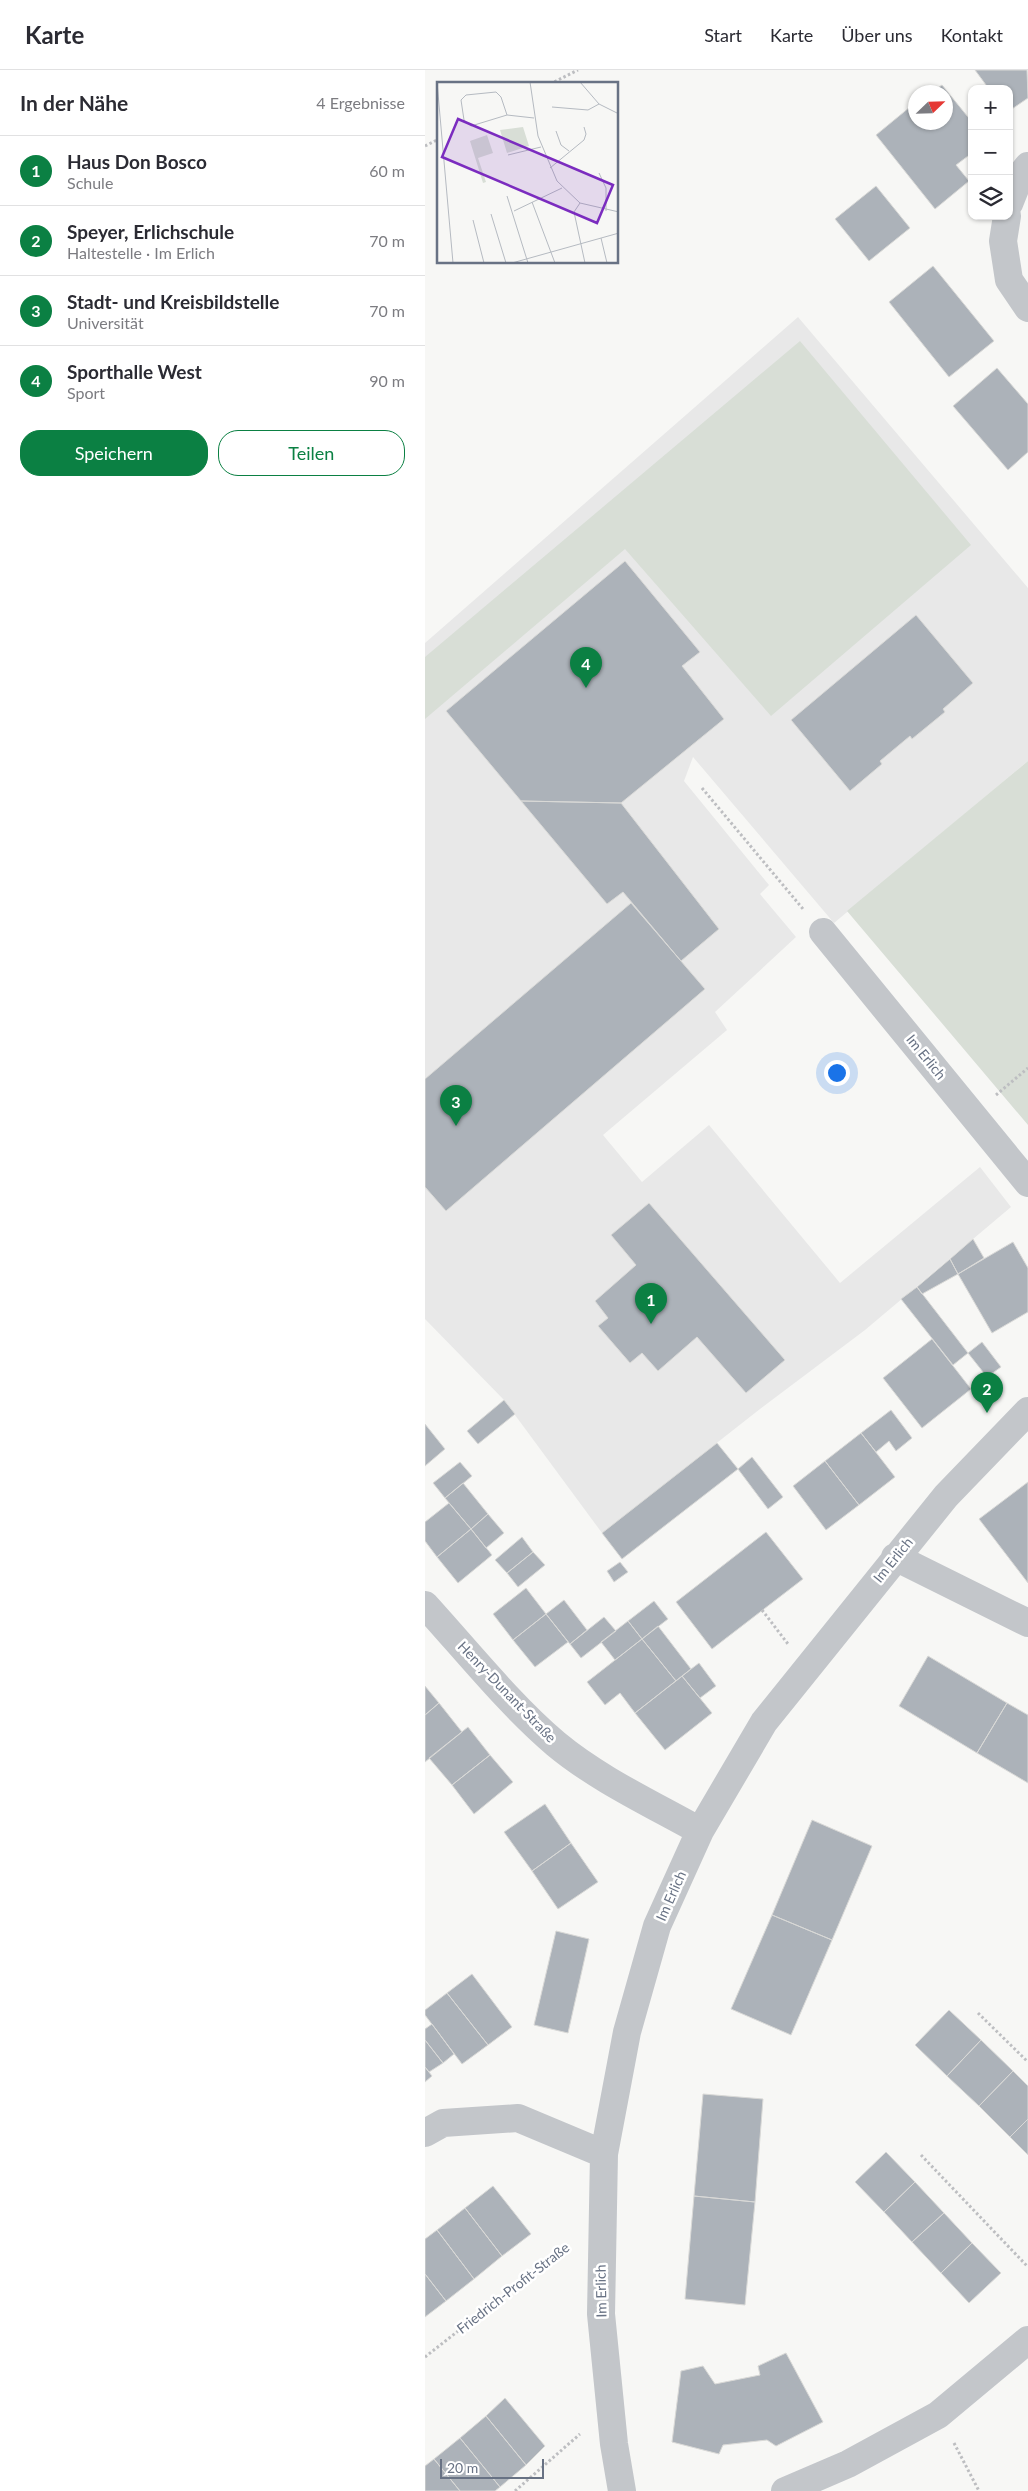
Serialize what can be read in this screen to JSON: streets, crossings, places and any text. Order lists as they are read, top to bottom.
{
  "streets": {
    "street": ["Im Erlich", "Henry-Dunant-Straße"],
    "path": ["Friedrich-Profit-Straße"]
  },
  "crossings": [
    ["Im Erlich", "Henry-Dunant-Straße"],
    ["Im Erlich", "Friedrich-Profit-Straße"]
  ],
  "scale_bar": "20 m",
  "north": "top right",
  "page": {
    "header": "Karte",
    "nav": [
      "Start",
      "Karte",
      "Über uns",
      "Kontakt"
    ],
    "heading": ["In der Nähe", "4 Ergebnisse"],
    "map_buttons": ["+", "−"],
    "list": [
      {
        "mark": "1",
        "name": "Haus Don Bosco",
        "note": "Schule",
        "value": "60 m"
      },
      {
        "mark": "2",
        "name": "Speyer, Erlichschule",
        "note": "Haltestelle · Im Erlich",
        "value": "70 m"
      },
      {
        "mark": "3",
        "name": "Stadt- und Kreisbildstelle",
        "note": "Universität",
        "value": "70 m"
      },
      {
        "mark": "4",
        "name": "Sporthalle West",
        "note": "Sport",
        "value": "90 m"
      }
    ],
    "buttons": ["Speichern", "Teilen"],
    "pins": [
      "4",
      "3",
      "1",
      "2"
    ],
    "scale": "20 m"
  }
}
